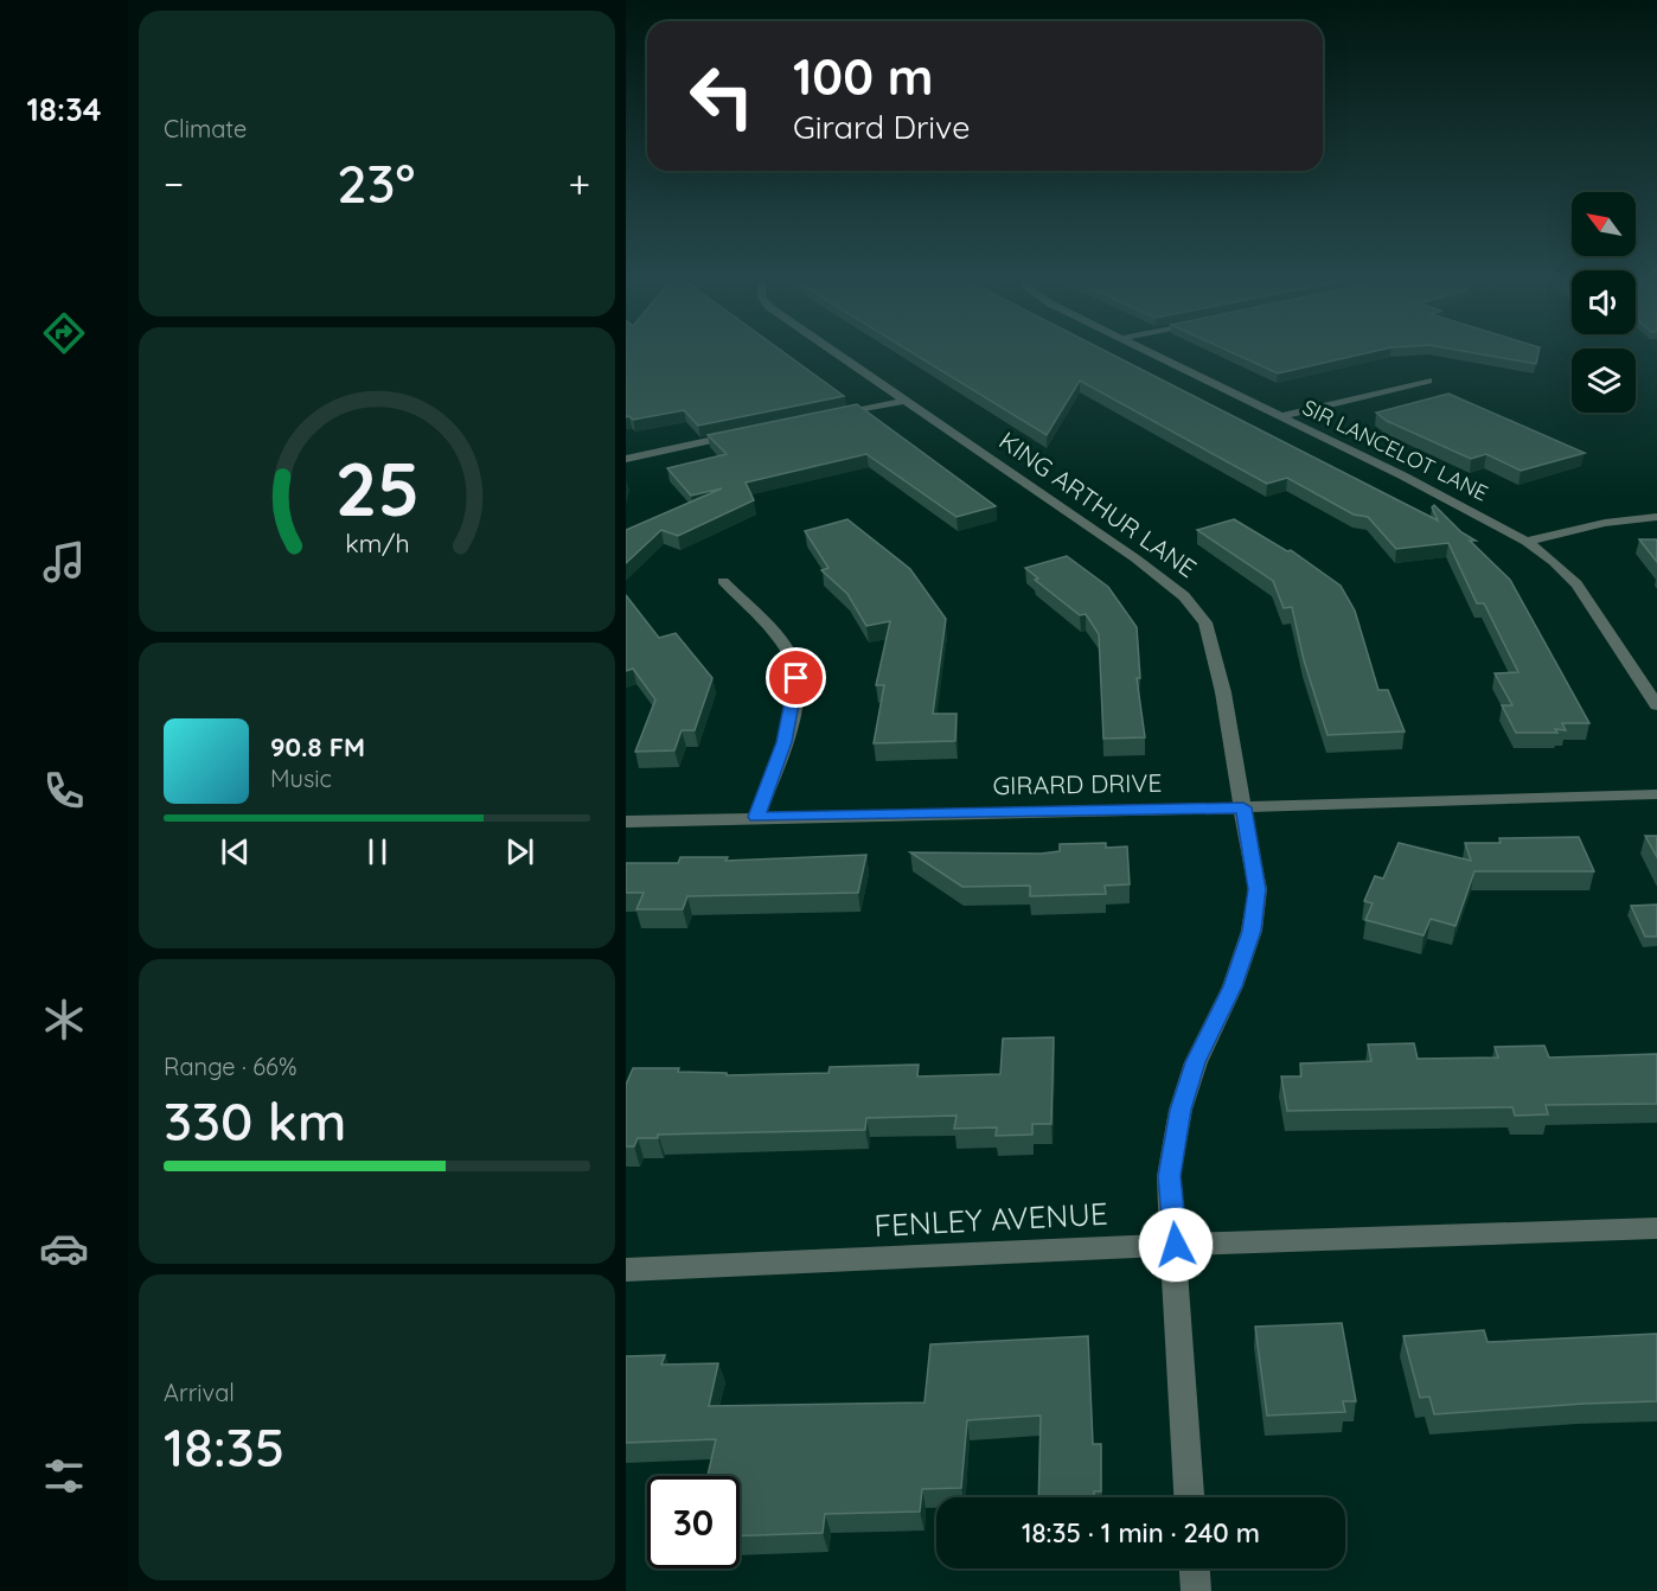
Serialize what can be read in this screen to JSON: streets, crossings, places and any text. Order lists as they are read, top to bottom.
{
  "streets": {
    "street": [
      "SIR LANCELOT LANE",
      "KING ARTHUR LANE",
      "GIRARD DRIVE",
      "FENLEY AVENUE"
    ]
  },
  "crossings": [
    ["KING ARTHUR LANE", "GIRARD DRIVE"],
    ["KING ARTHUR LANE", "FENLEY AVENUE"]
  ],
  "north": "top left",
  "page": {
    "tabs": "18:34",
    "tile": [
      "Climate",
      ["Range · 66%", "330 km"],
      ["Arrival", "18:35"]
    ],
    "turn": ["100 m", "Girard Drive"],
    "heat": ["−", "23°", "+"],
    "song": ["90.8 FM", "Music"],
    "limit": "30",
    "trip": "18:35 · 1 min · 240 m",
    "gauge": ["25", "km/h"]
  }
}
